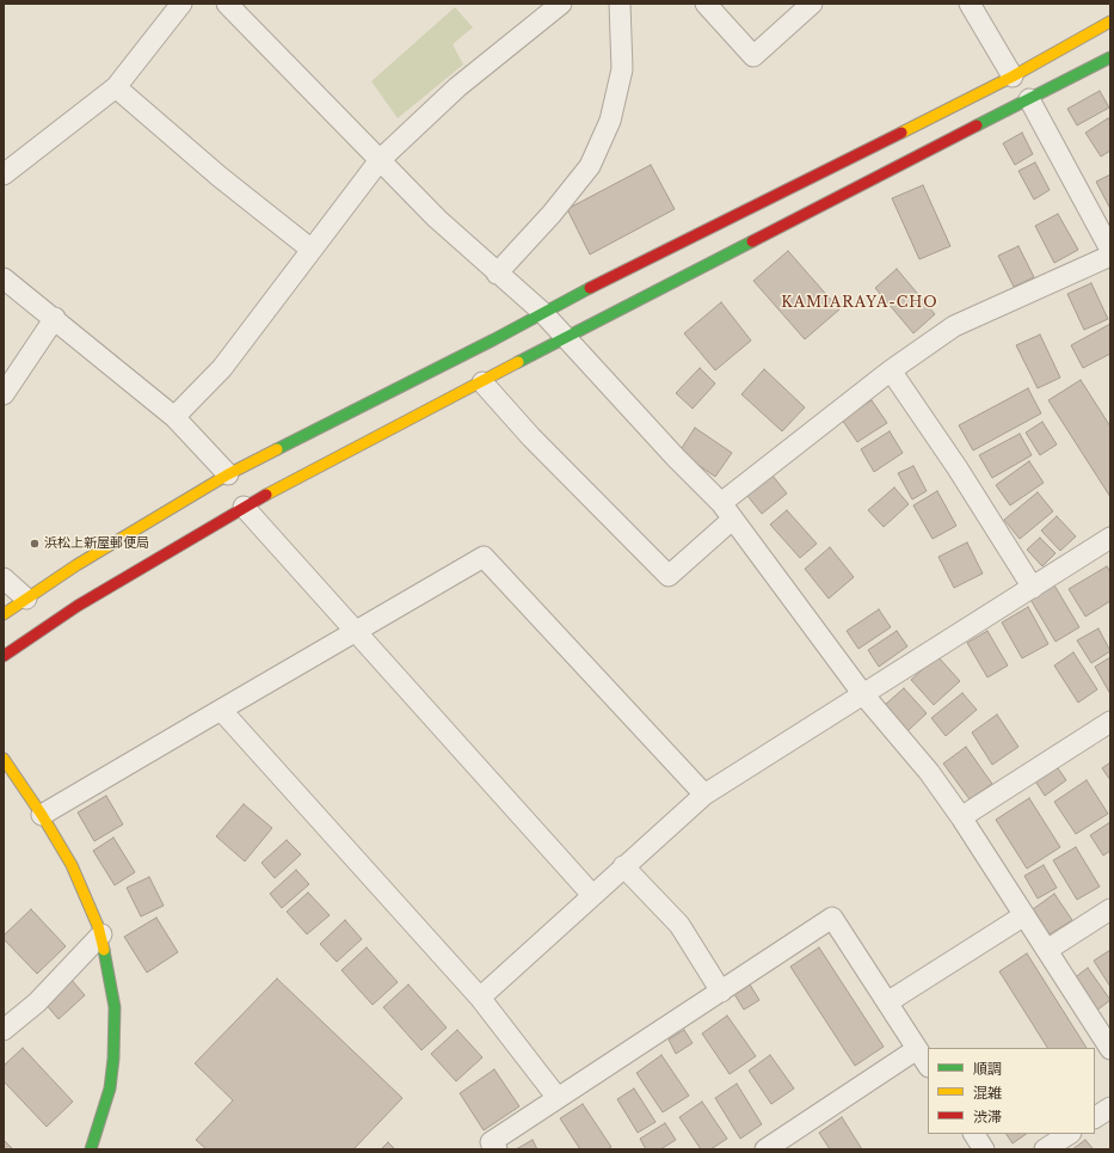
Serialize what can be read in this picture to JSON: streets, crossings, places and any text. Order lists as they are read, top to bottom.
{
  "districts": ["KAMIARAYA-CHO"],
  "places": ["浜松上新屋郵便局"],
  "legend": ["順調", "混雑", "渋滞"]
}
